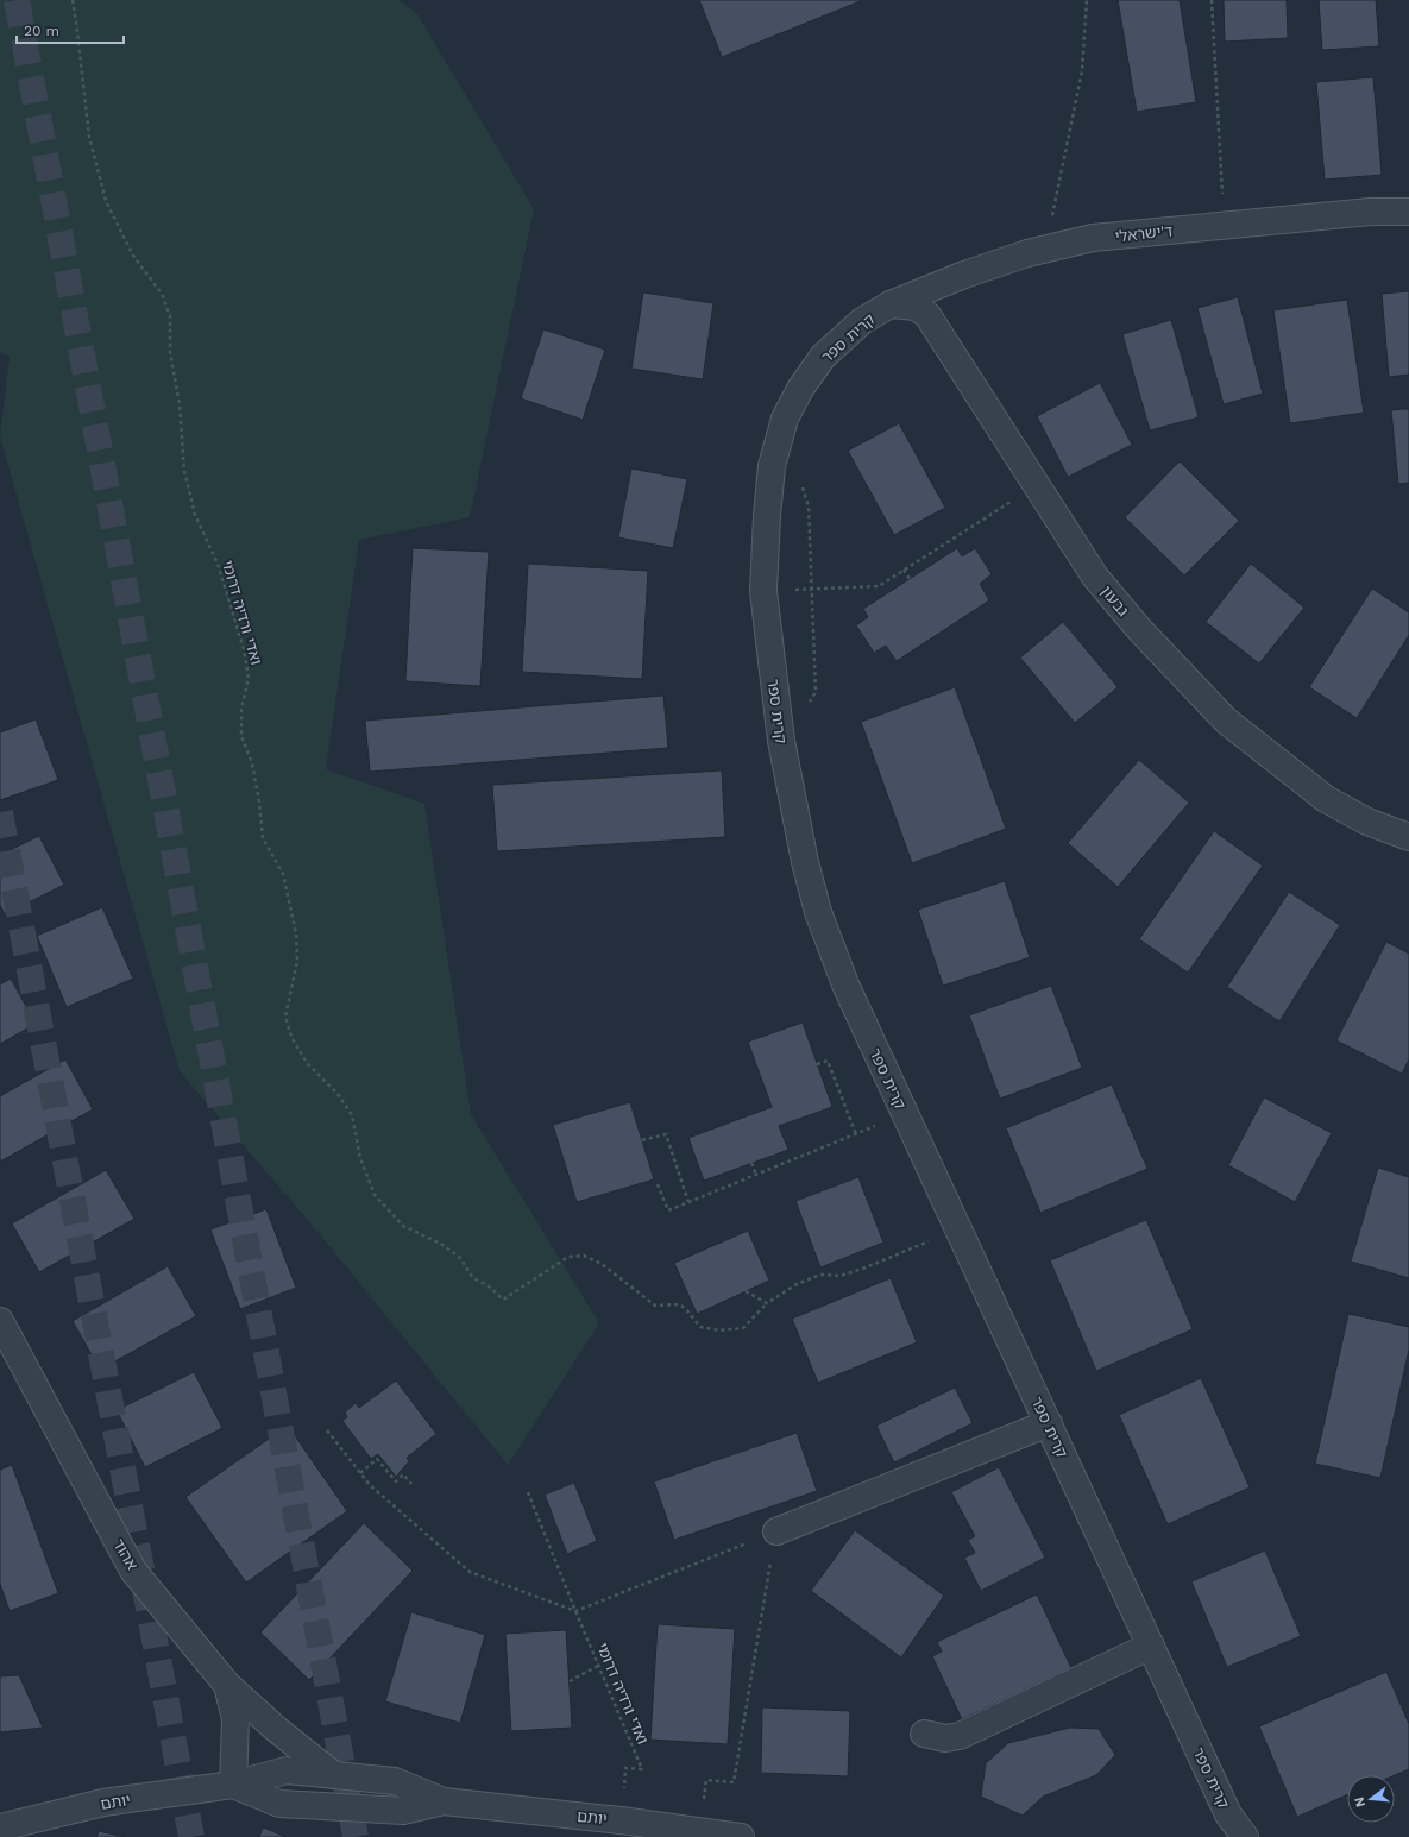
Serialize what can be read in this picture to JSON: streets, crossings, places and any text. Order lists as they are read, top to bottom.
{
  "streets": {
    "street": [
      "ד'ישראלי",
      "קרית ספר",
      "גבעון",
      "אהוד",
      "יותם"
    ],
    "path": ["ואדי ורדיה דרומי"]
  },
  "crossings": [
    ["ד'ישראלי", "קרית ספר"],
    ["ד'ישראלי", "גבעון"],
    ["קרית ספר", "גבעון"],
    ["אהוד", "יותם"]
  ],
  "scale_bar": "20 m",
  "north": "left"
}
